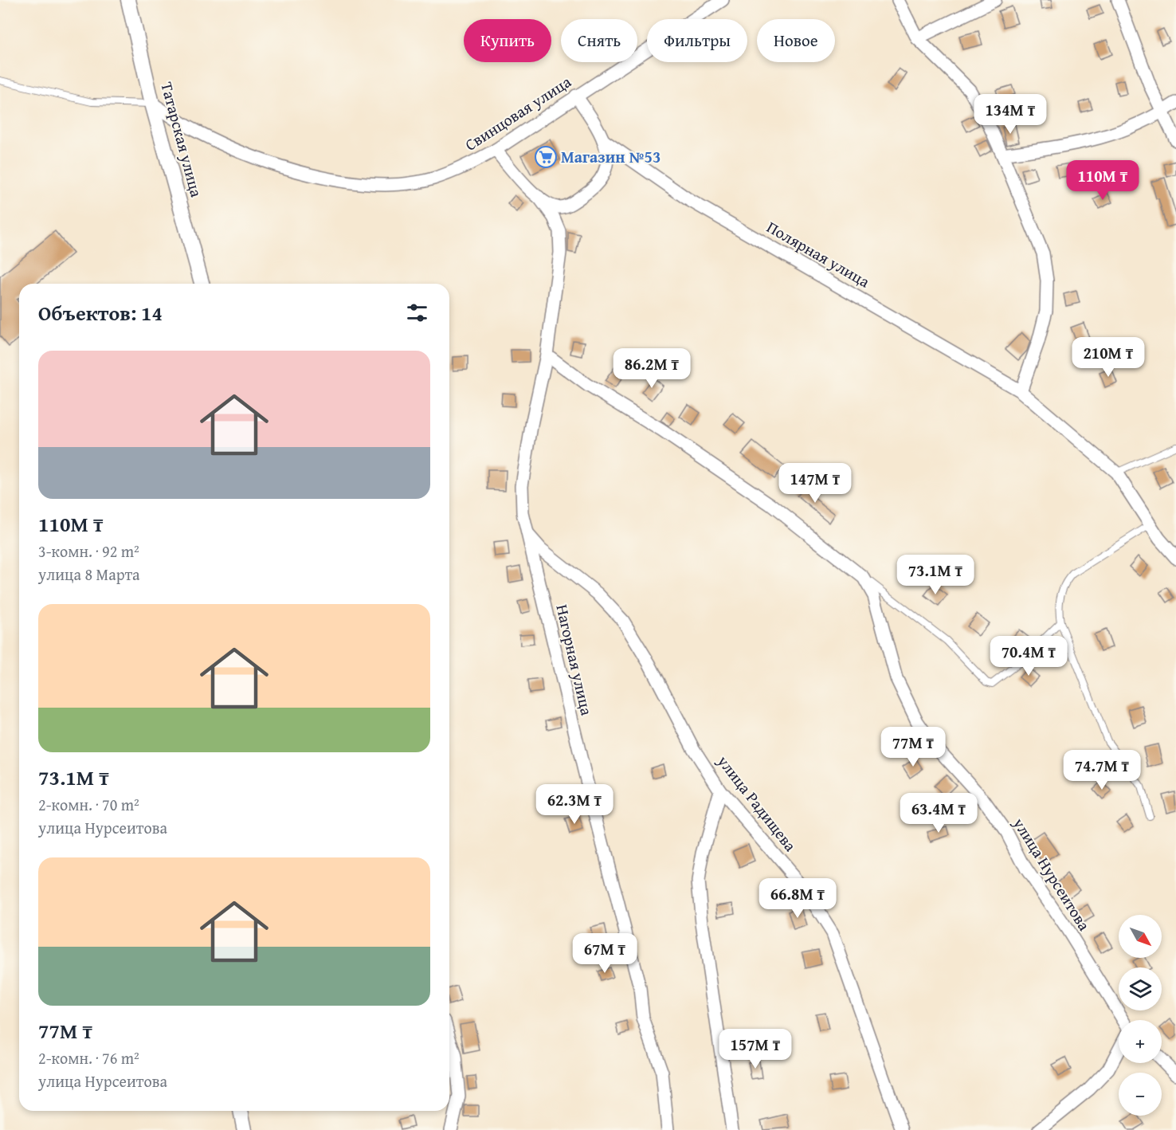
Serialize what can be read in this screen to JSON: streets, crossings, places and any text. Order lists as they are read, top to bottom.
{
  "streets": {
    "street": [
      "Свинцовая улица",
      "Татарская улица",
      "Полярная улица",
      "Нагорная улица",
      "улица Радищева",
      "улица Нурсеитова"
    ]
  },
  "crossings": [
    ["Свинцовая улица", "Татарская улица"],
    ["Свинцовая улица", "Нагорная улица"],
    ["Нагорная улица", "улица Радищева"],
    ["Нагорная улица", "улица Нурсеитова"]
  ],
  "places": {
    "supermarket": ["Магазин №53"]
  },
  "north": "bottom right",
  "page": {
    "chip": [
      "Купить",
      "Снять",
      "Фильтры",
      "Новое"
    ],
    "price": [
      "134M ₸",
      "110M ₸",
      "210M ₸",
      "86.2M ₸",
      "147M ₸",
      "73.1M ₸",
      "70.4M ₸",
      "77M ₸",
      "74.7M ₸",
      "62.3M ₸",
      "63.4M ₸",
      "66.8M ₸",
      "67M ₸",
      "157M ₸"
    ],
    "heading": "Объектов: 14",
    "list": [
      {
        "name": "110M ₸",
        "note": "3-комн. · 92 m² · улица 8 Марта"
      },
      {
        "name": "73.1M ₸",
        "note": "2-комн. · 70 m² · улица Нурсеитова"
      },
      {
        "name": "77M ₸",
        "note": "2-комн. · 76 m² · улица Нурсеитова"
      }
    ],
    "map_buttons": ["+", "−"]
  }
}
